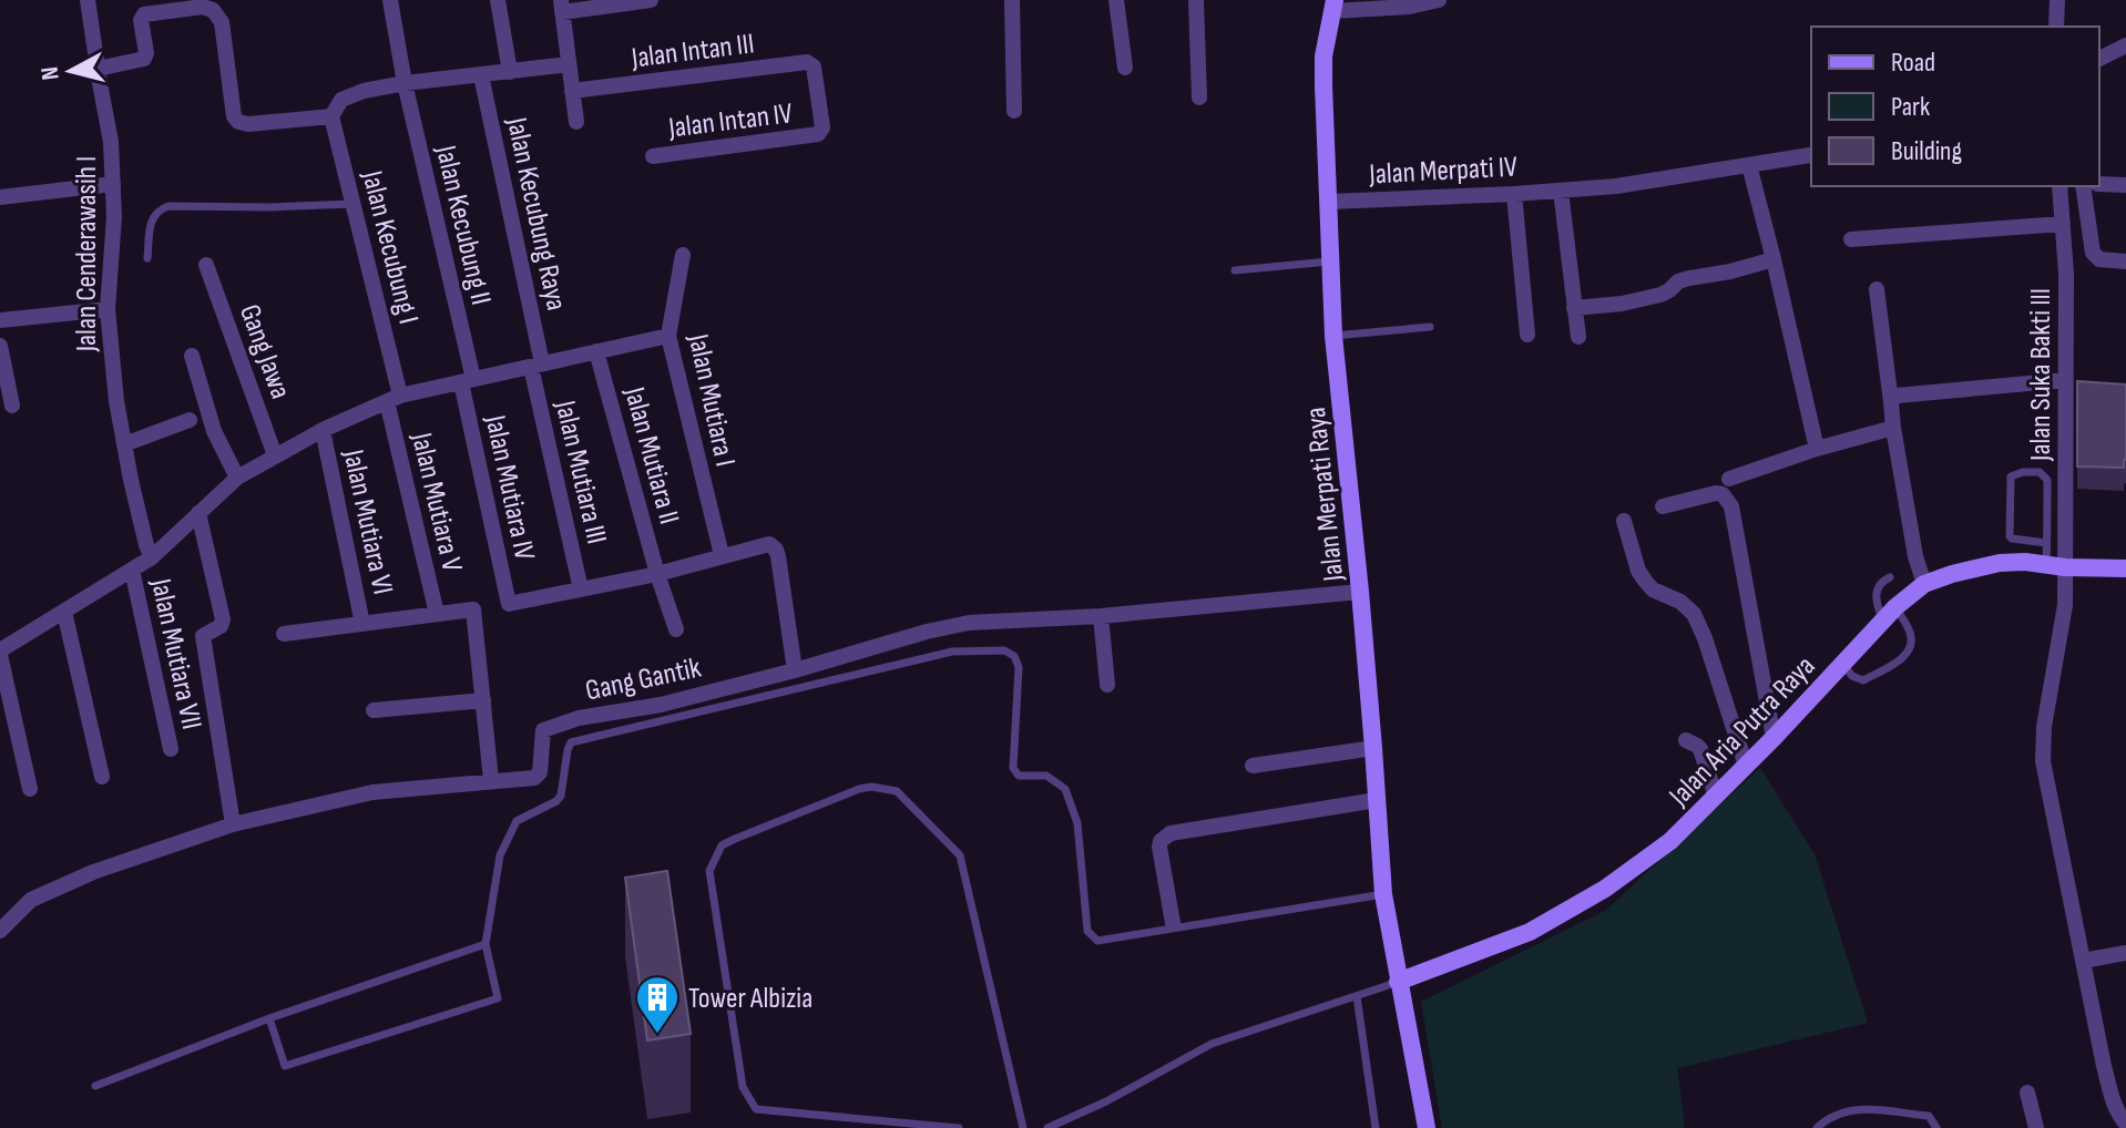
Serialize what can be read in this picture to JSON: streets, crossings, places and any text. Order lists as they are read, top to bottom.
{
  "streets": {
    "main road": ["Jalan Merpati Raya", "Jalan Aria Putra Raya"],
    "street": [
      "Jalan Intan III",
      "Jalan Intan IV",
      "Jalan Merpati IV",
      "Jalan Kecubung Raya",
      "Jalan Kecubung II",
      "Jalan Kecubung I",
      "Jalan Cenderawasih I",
      "Gang Jawa",
      "Jalan Suka Bakti III",
      "Jalan Mutiara I",
      "Jalan Mutiara II",
      "Jalan Mutiara III",
      "Jalan Mutiara IV",
      "Jalan Mutiara V",
      "Jalan Mutiara VI",
      "Jalan Mutiara VII",
      "Gang Gantik"
    ]
  },
  "crossings": [
    ["Jalan Intan III", "Jalan Intan IV"],
    ["Jalan Merpati IV", "Jalan Merpati Raya"],
    ["Jalan Kecubung Raya", "Jalan Mutiara III"],
    ["Jalan Kecubung II", "Jalan Mutiara IV"],
    ["Jalan Kecubung I", "Jalan Mutiara V"],
    ["Jalan Suka Bakti III", "Jalan Aria Putra Raya"],
    ["Jalan Mutiara III", "Jalan Mutiara IV"],
    ["Jalan Merpati Raya", "Gang Gantik"],
    ["Jalan Merpati Raya", "Jalan Aria Putra Raya"]
  ],
  "places": {
    "building": ["Tower Albizia"]
  },
  "legend": ["Road", "Park", "Building"],
  "north": "left"
}
